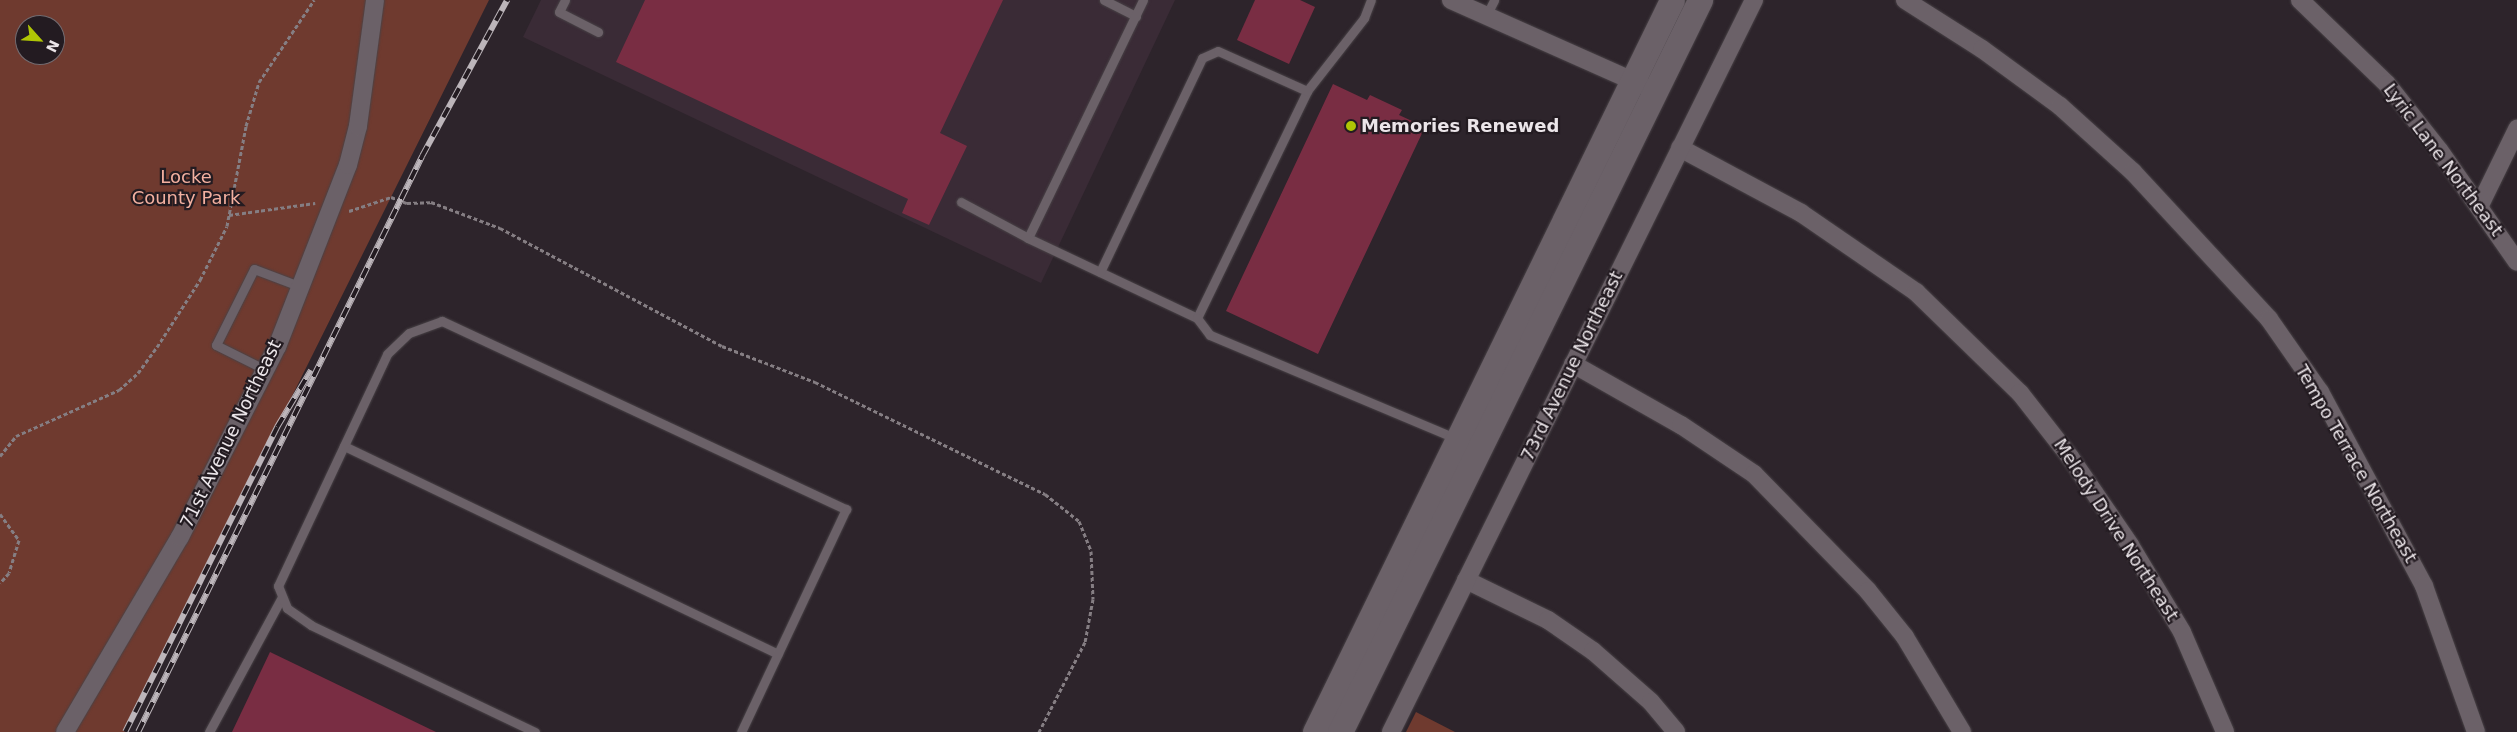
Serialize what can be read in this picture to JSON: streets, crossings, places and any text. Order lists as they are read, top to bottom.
{
  "streets": {
    "street": [
      "Lyric Lane Northeast",
      "73rd Avenue Northeast",
      "71st Avenue Northeast",
      "Tempo Terrace Northeast",
      "Melody Drive Northeast"
    ]
  },
  "crossings": [
    ["73rd Avenue Northeast", "Melody Drive Northeast"]
  ],
  "parks": ["Locke County Park"],
  "places": ["Memories Renewed"],
  "north": "bottom right"
}
